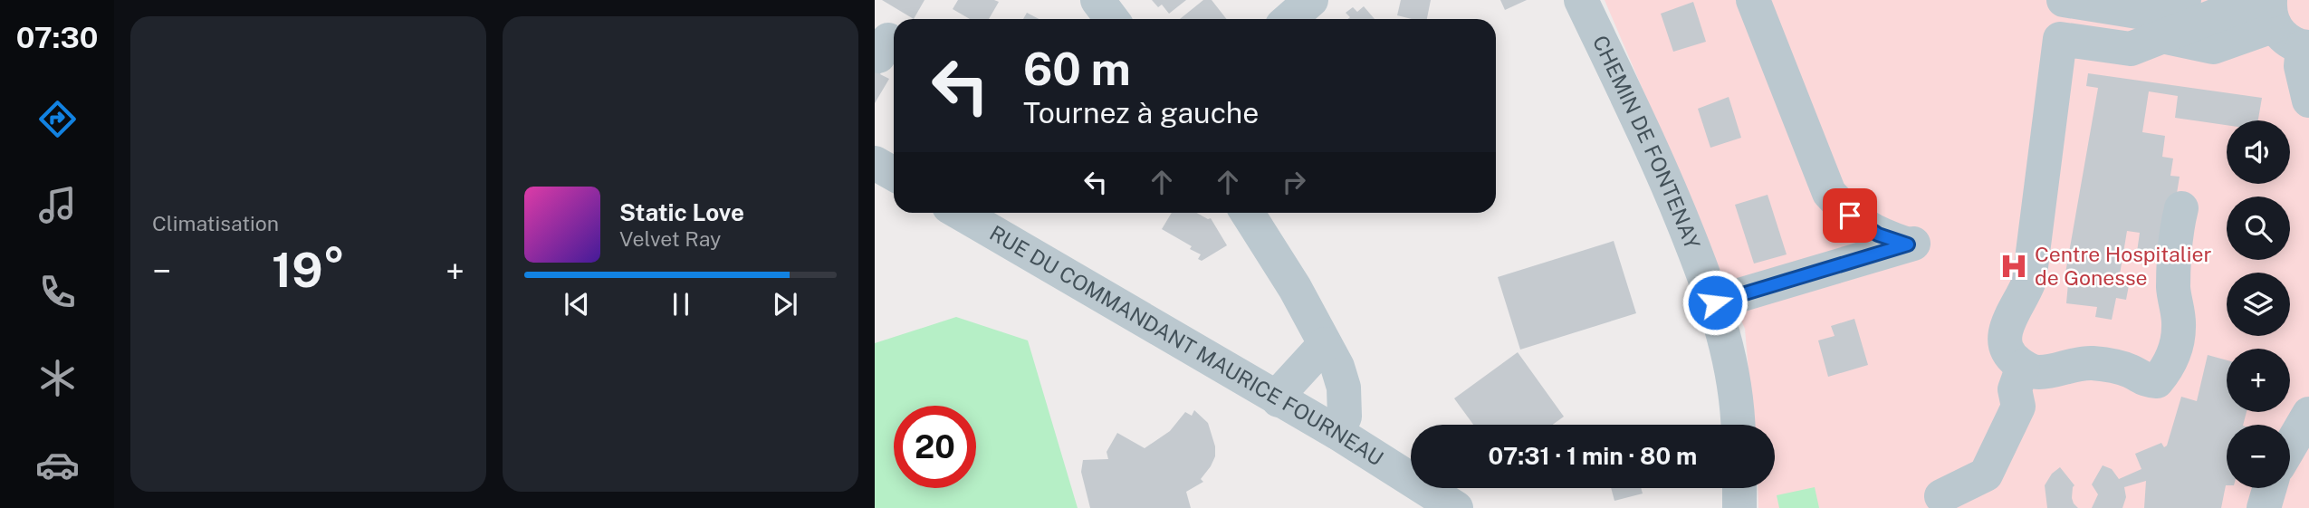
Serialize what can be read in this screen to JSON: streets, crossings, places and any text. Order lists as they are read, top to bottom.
{
  "streets": {
    "street": ["CHEMIN DE FONTENAY", "RUE DU COMMANDANT MAURICE FOURNEAU"]
  },
  "places": {
    "hospital": ["Centre Hospitalier de Gonesse"]
  },
  "page": {
    "tabs": "07:30",
    "tile": "Climatisation",
    "turn": ["60 m", "Tournez à gauche"],
    "map_buttons": ["+", "−"],
    "song": ["Static Love", "Velvet Ray"],
    "heat": ["−", "19°", "+"],
    "limit": "20",
    "trip": "07:31 · 1 min · 80 m"
  }
}
